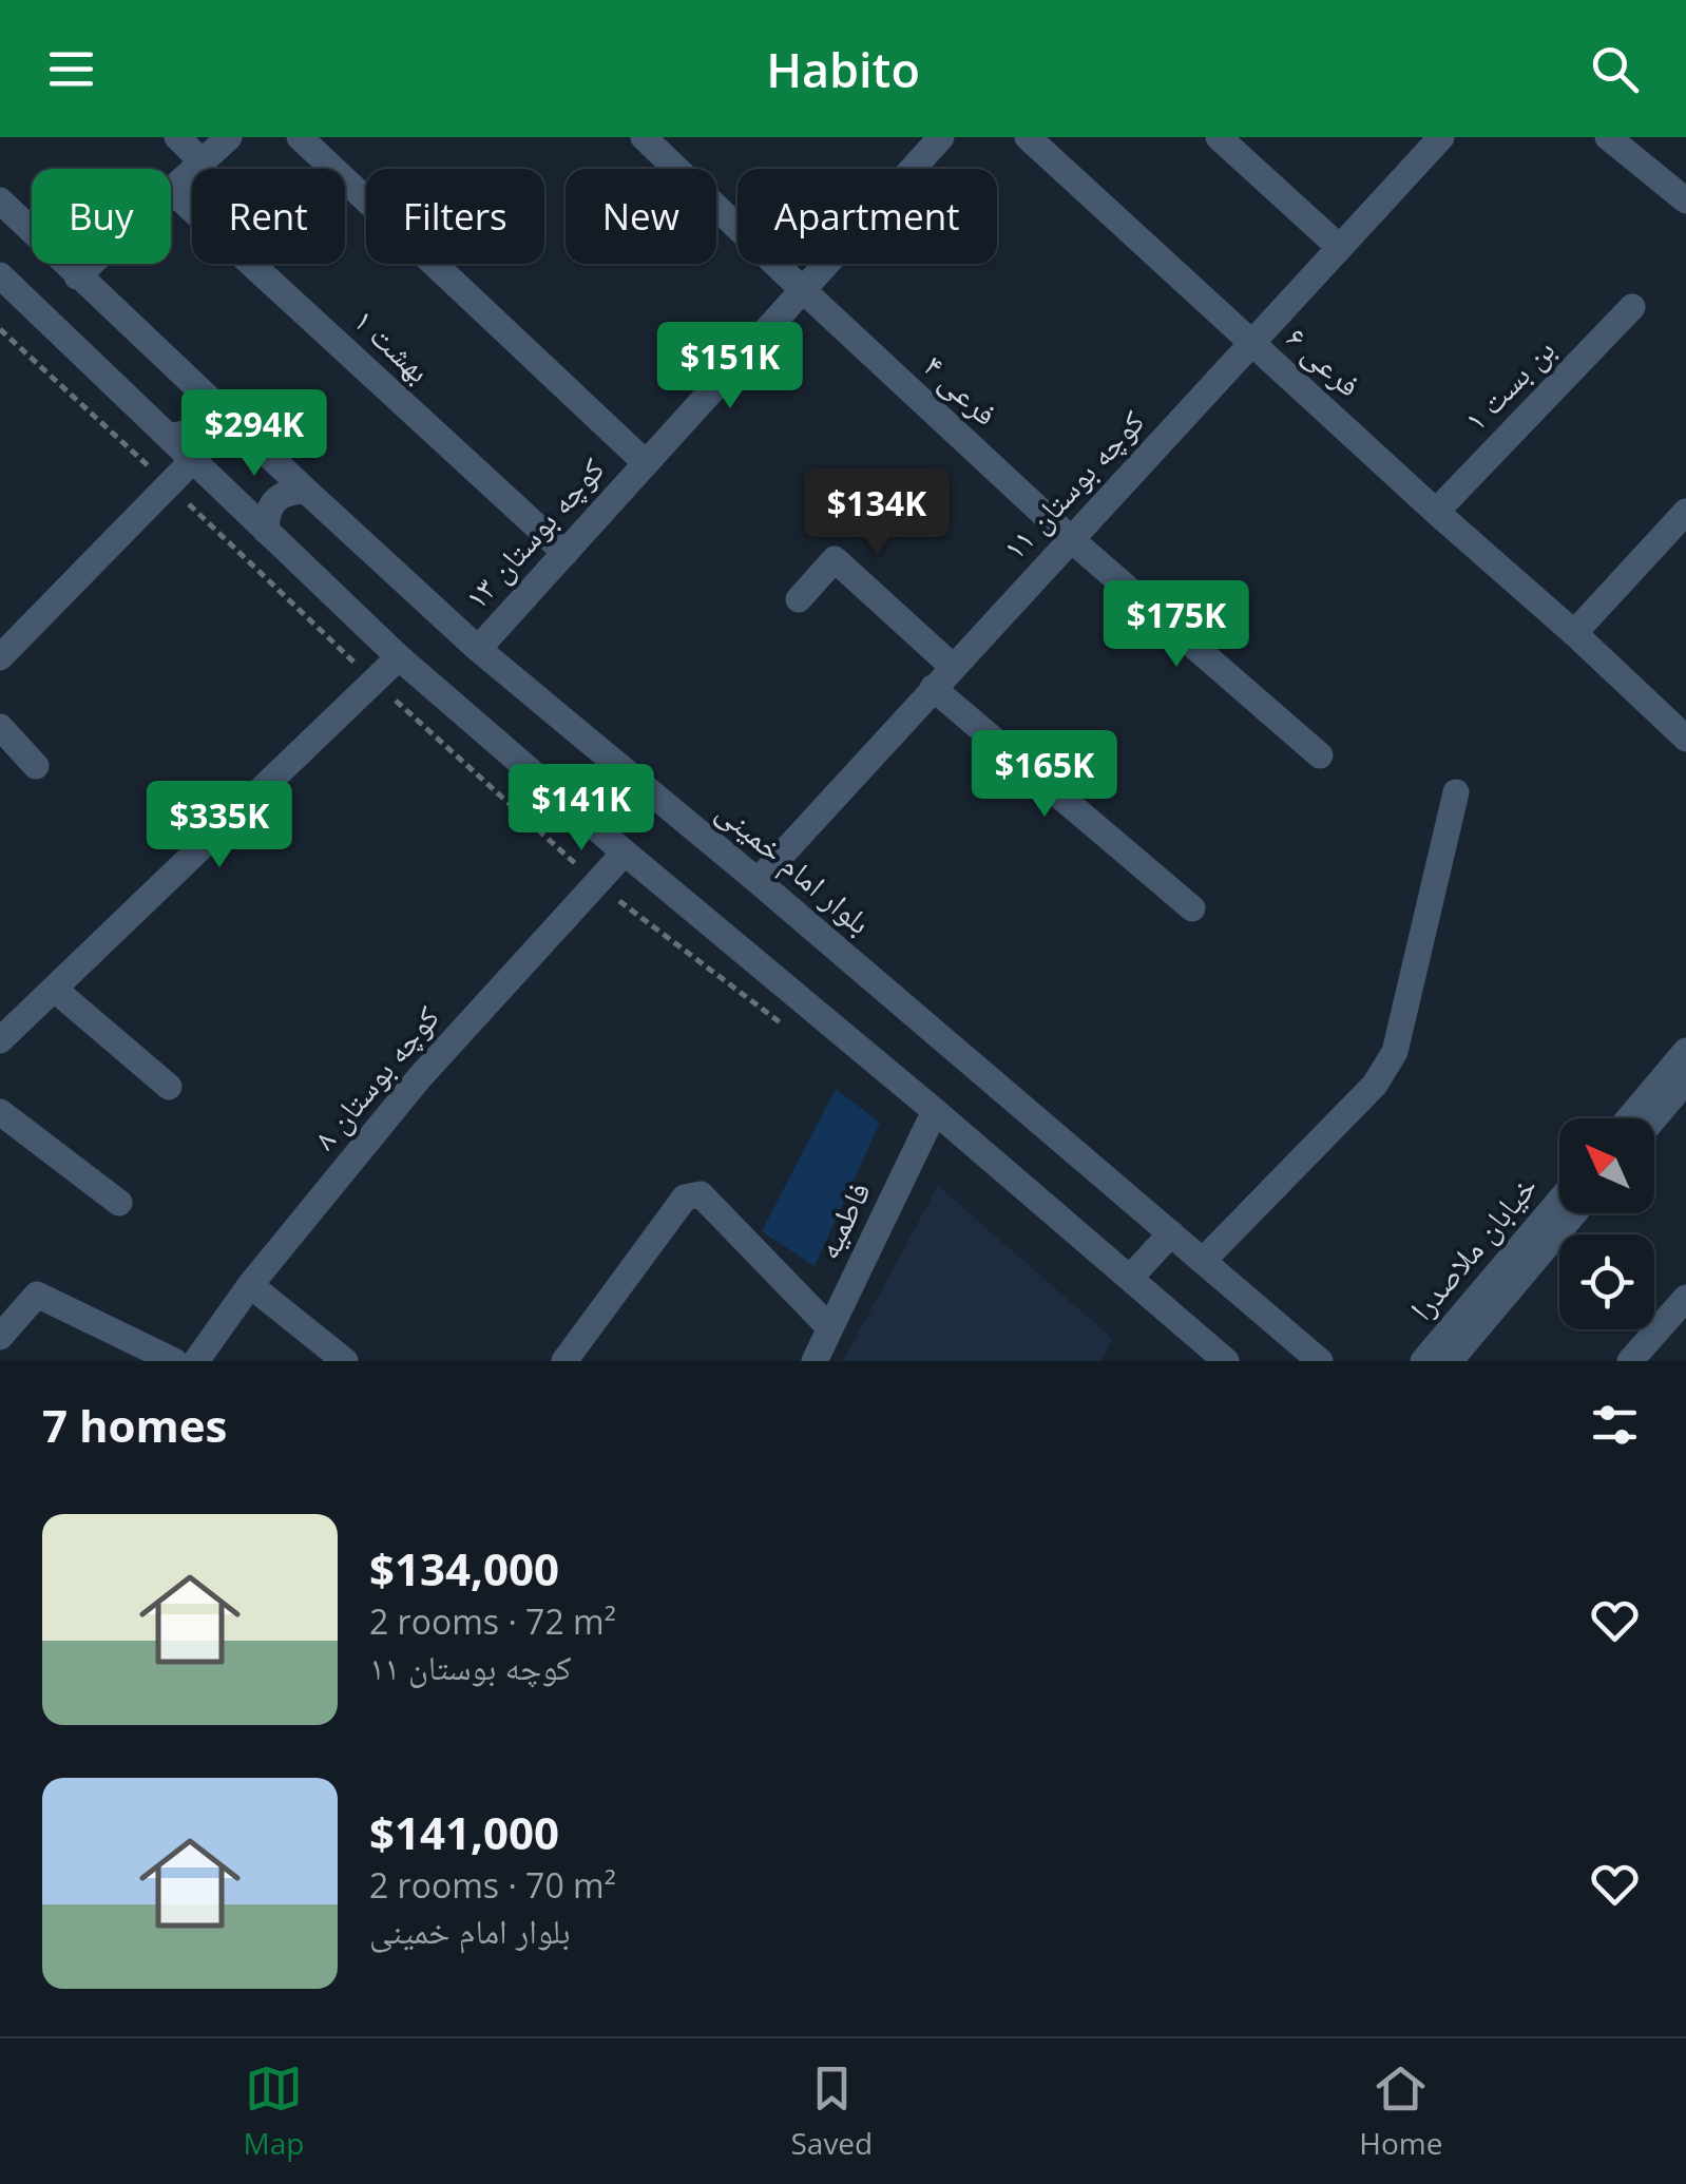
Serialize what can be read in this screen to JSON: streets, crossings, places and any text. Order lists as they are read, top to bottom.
{
  "streets": {
    "street": [
      "بهشت ۱",
      "فرعی ۶",
      "بن بست ۱",
      "فرعی ۴",
      "کوچه بوستان ۱۱",
      "کوچه بوستان ۱۳",
      "بلوار امام خمینی",
      "کوچه بوستان ۸",
      "فاطمیه",
      "خیابان ملاصدرا"
    ]
  },
  "crossings": [
    ["بهشت ۱", "کوچه بوستان ۱۳"],
    ["فرعی ۶", "بن بست ۱"],
    ["فرعی ۶", "کوچه بوستان ۱۱"],
    ["فرعی ۴", "کوچه بوستان ۱۱"],
    ["فرعی ۴", "کوچه بوستان ۱۳"],
    ["کوچه بوستان ۱۱", "بلوار امام خمینی"],
    ["کوچه بوستان ۱۳", "بلوار امام خمینی"]
  ],
  "north": "top left",
  "page": {
    "header": "Habito",
    "chip": [
      "Buy",
      "Rent",
      "Filters",
      "New",
      "Apartment"
    ],
    "price": [
      "$151K",
      "$294K",
      "$134K",
      "$175K",
      "$165K",
      "$141K",
      "$335K"
    ],
    "heading": "7 homes",
    "list": [
      {
        "name": "$134,000",
        "note": "2 rooms · 72 m² · کوچه بوستان ۱۱"
      },
      {
        "name": "$141,000",
        "note": "2 rooms · 70 m² · بلوار امام خمینی"
      }
    ],
    "tabs": ["Map", "Saved", "Home"]
  }
}
